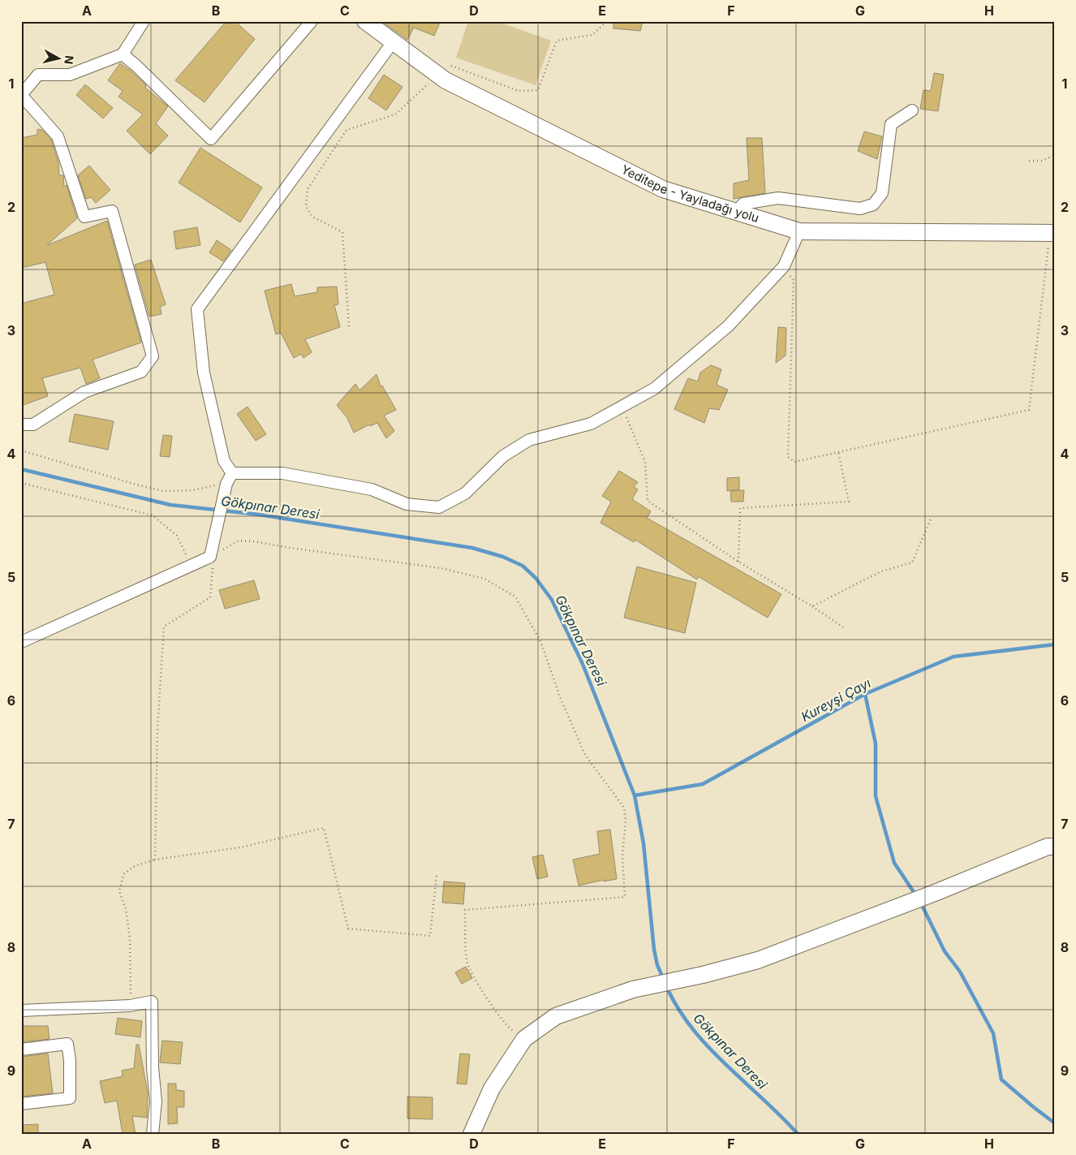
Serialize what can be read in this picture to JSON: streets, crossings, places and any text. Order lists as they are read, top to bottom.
{
  "streets": {
    "main road": ["Yeditepe - Yayladağı yolu"]
  },
  "water": ["Gökpınar Deresi", "Kureyşi Çayı"],
  "north": "right",
  "grid": {
    "columns": [
      "A",
      "B",
      "C",
      "D",
      "E",
      "F",
      "G",
      "H"
    ],
    "rows": [
      "1",
      "2",
      "3",
      "4",
      "5",
      "6",
      "7",
      "8",
      "9"
    ]
  }
}
